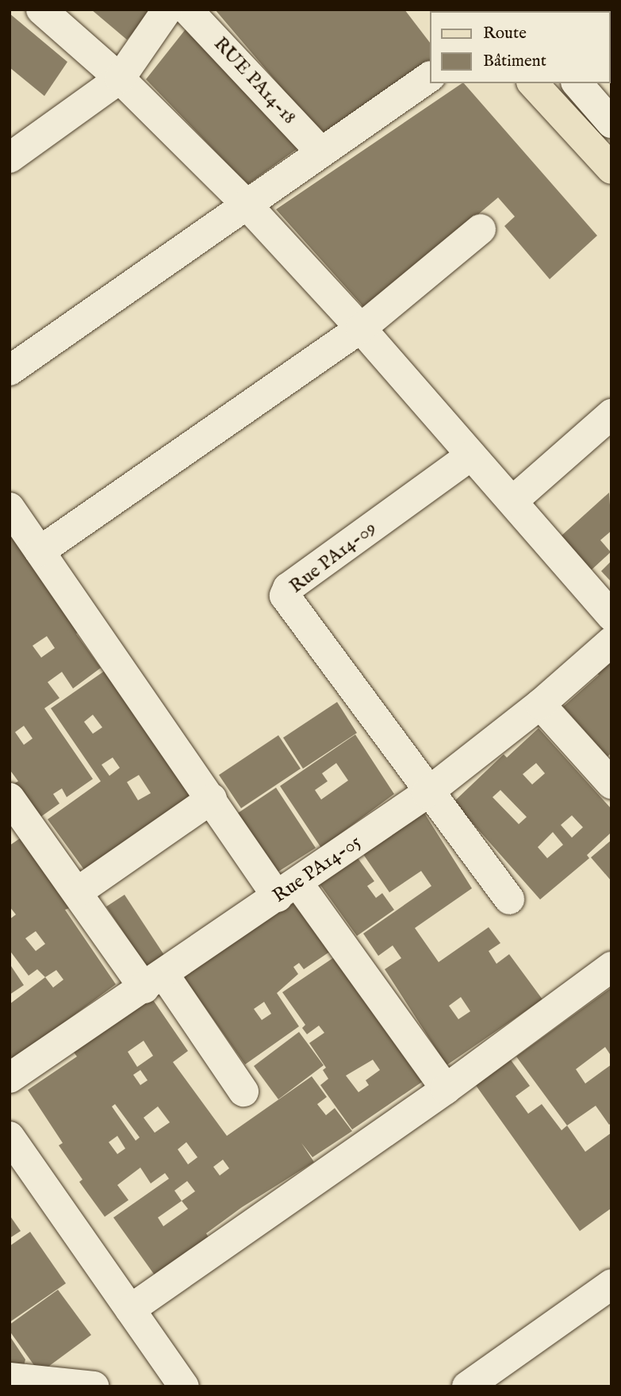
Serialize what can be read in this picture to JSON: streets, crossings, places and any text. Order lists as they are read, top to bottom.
{
  "streets": {
    "street": ["RUE PA14-18", "Rue PA14-09", "Rue PA14-05"]
  },
  "crossings": [
    ["Rue PA14-09", "Rue PA14-05"]
  ],
  "legend": ["Route", "Bâtiment"]
}
